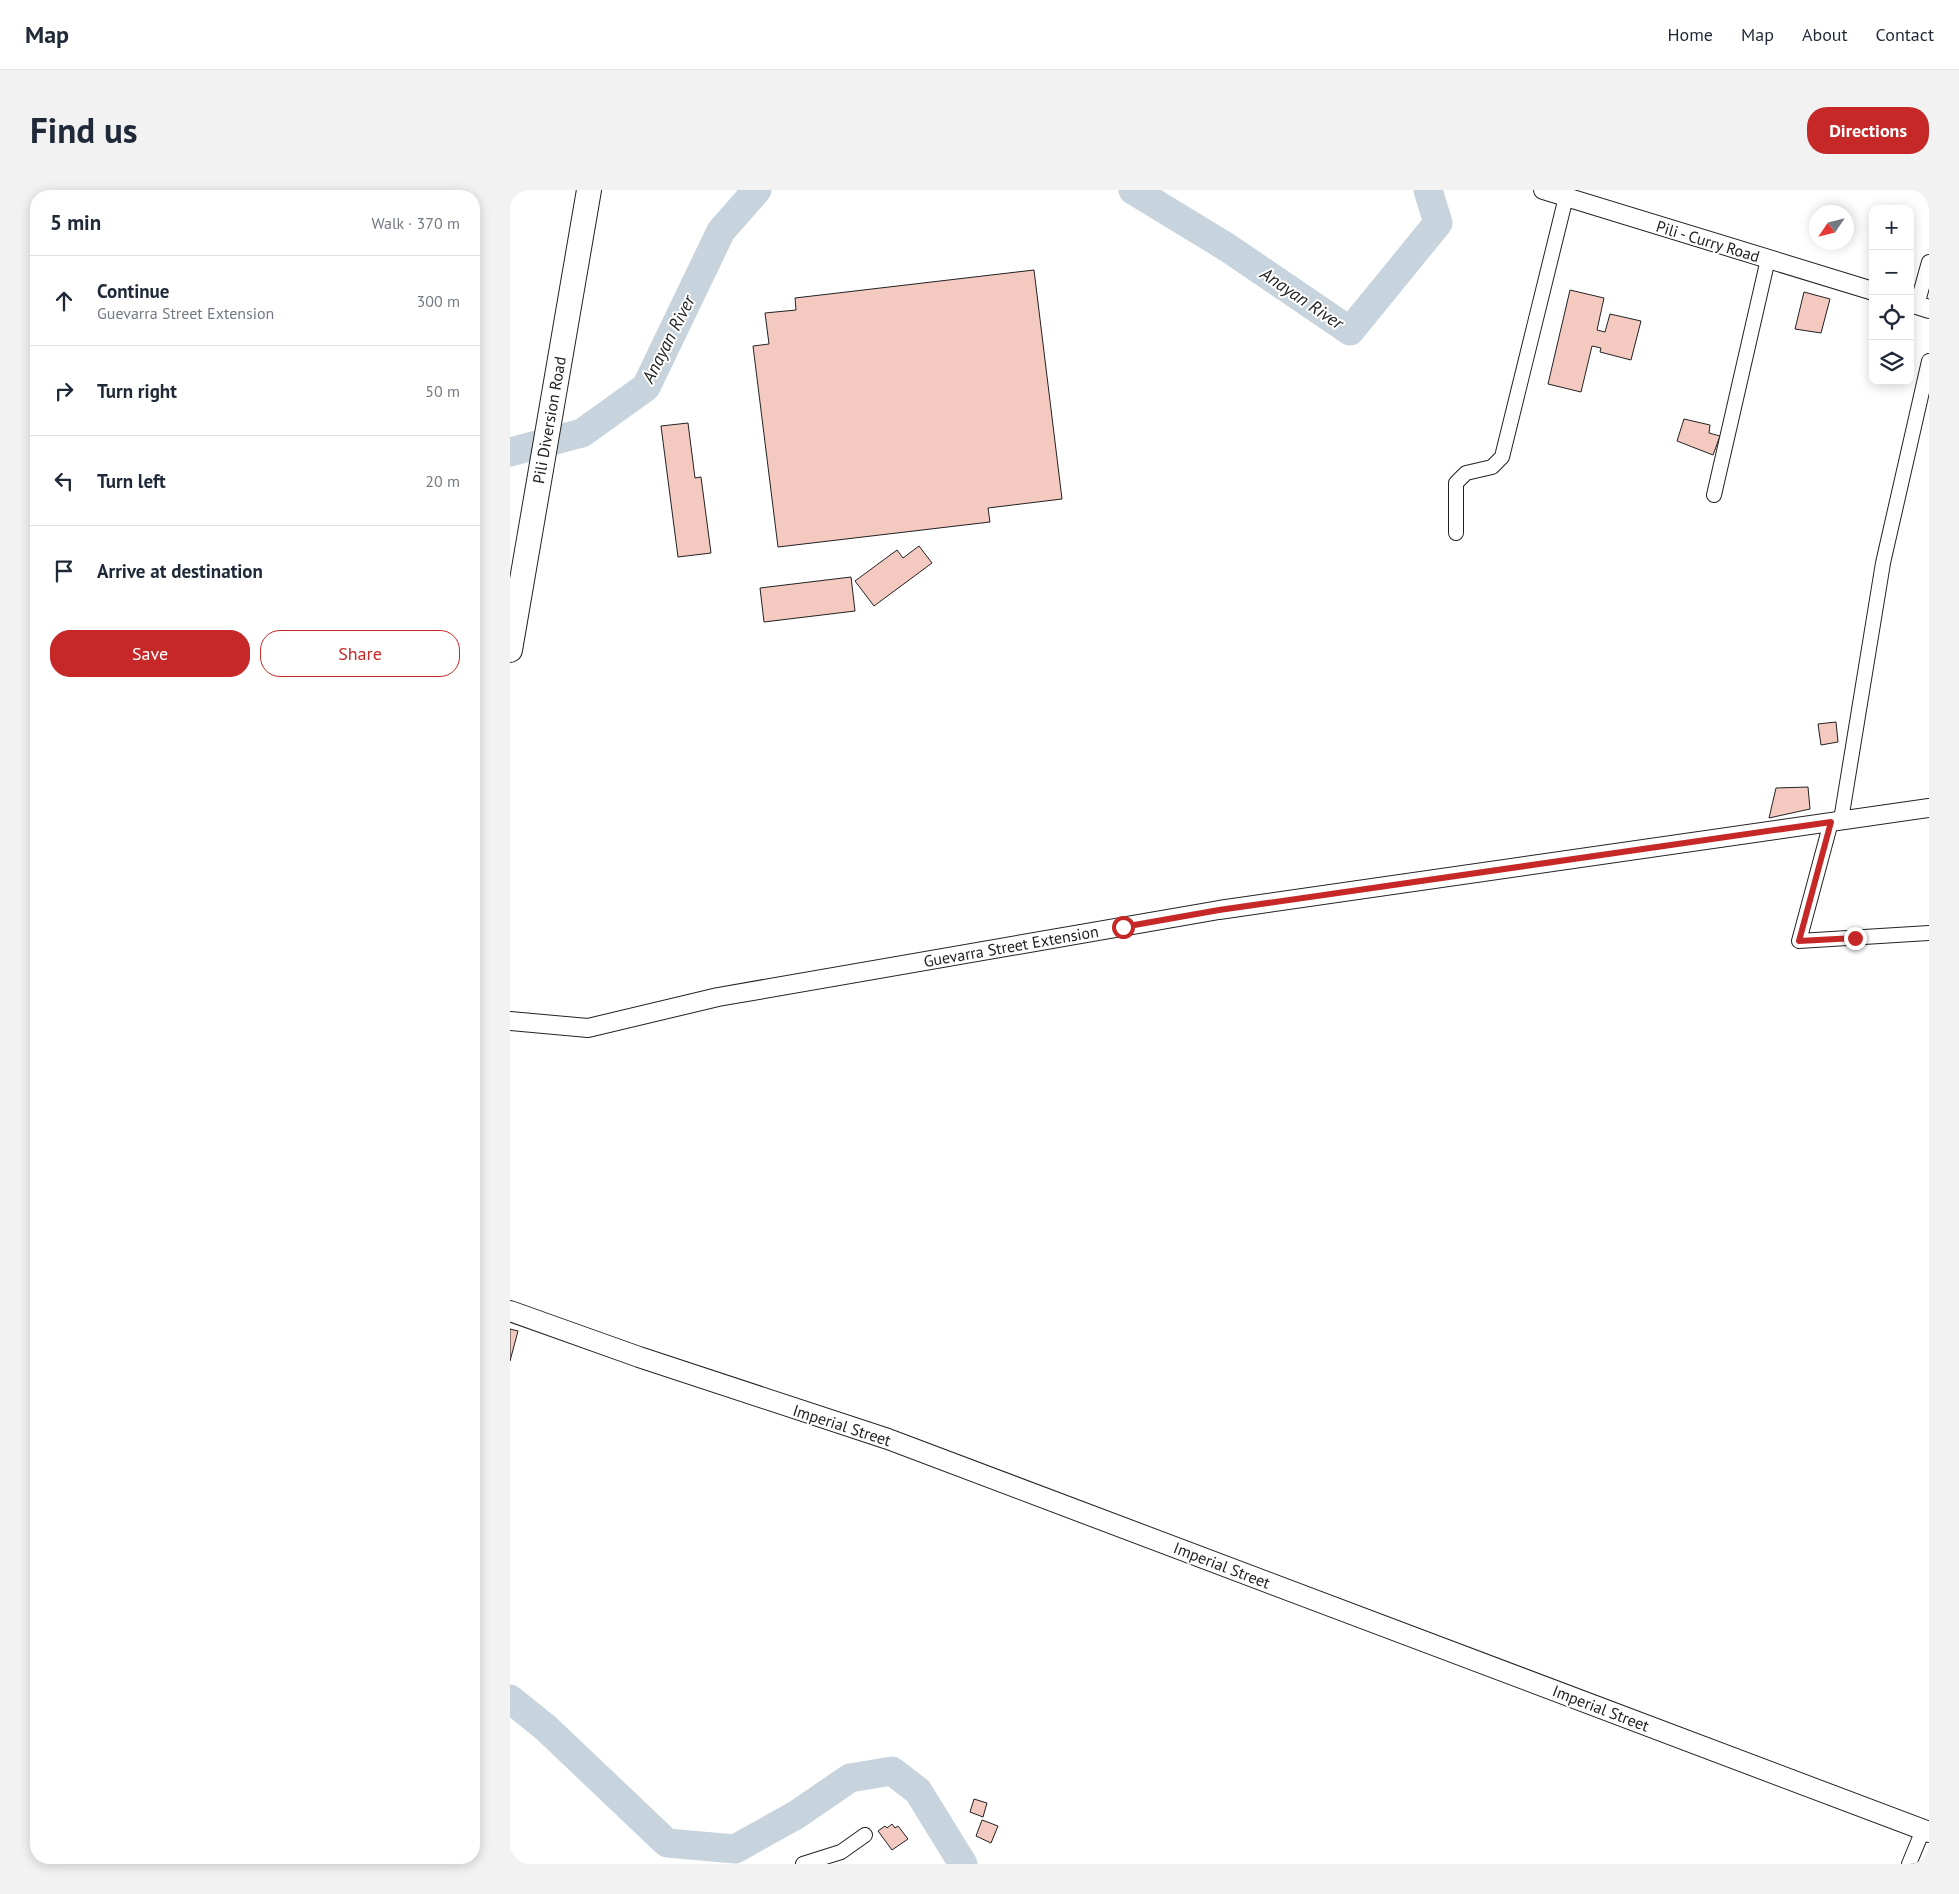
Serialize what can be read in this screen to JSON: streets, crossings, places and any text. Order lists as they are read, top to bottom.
{
  "streets": {
    "highway": ["Pili Diversion Road"],
    "main road": ["Imperial Street"],
    "street": ["Pili - Curry Road", "Guevarra Street Extension"]
  },
  "water": ["Anayan River"],
  "north": "bottom left",
  "page": {
    "header": "Map",
    "nav": [
      "Home",
      "Map",
      "About",
      "Contact"
    ],
    "title": "Find us",
    "buttons": [
      "Directions",
      ["Save", "Share"]
    ],
    "heading": ["5 min", "Walk · 370 m"],
    "map_buttons": ["+", "−"],
    "list": [
      ["Continue", "Guevarra Street Extension", "300 m"],
      ["Turn right", "50 m"],
      ["Turn left", "20 m"],
      "Arrive at destination"
    ]
  }
}
